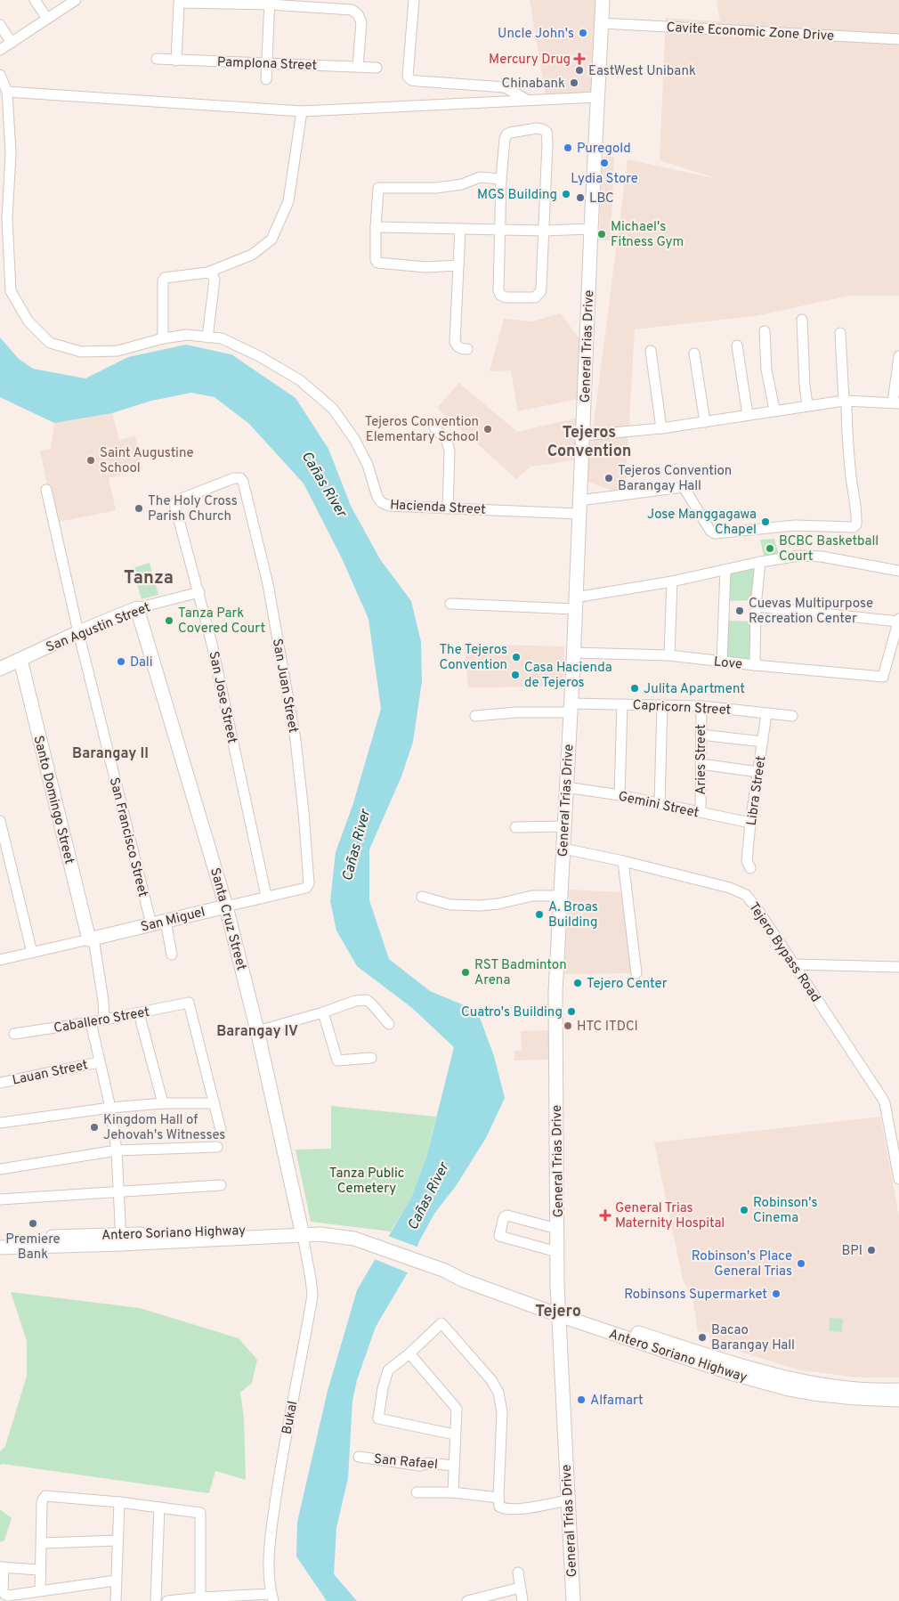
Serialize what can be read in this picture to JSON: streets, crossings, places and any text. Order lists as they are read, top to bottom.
{
  "streets": {
    "main road": [
      "General Trias Drive",
      "San Agustin Street",
      "Santo Domingo Street",
      "San Miguel",
      "Santa Cruz Street",
      "Antero Soriano Highway"
    ],
    "street": [
      "Cavite Economic Zone Drive",
      "Pamplona Street",
      "Hacienda Street",
      "Love",
      "San Juan Street",
      "San Jose Street",
      "Capricorn Street",
      "Aries Street",
      "Libra Street",
      "Gemini Street",
      "San Francisco Street",
      "Tejero Bypass Road",
      "Caballero Street",
      "Lauan Street",
      "Bukal",
      "San Rafael"
    ]
  },
  "crossings": [
    ["Cavite Economic Zone Drive", "General Trias Drive"],
    ["General Trias Drive", "Hacienda Street"],
    ["General Trias Drive", "Love"],
    ["General Trias Drive", "Capricorn Street"],
    ["General Trias Drive", "Gemini Street"],
    ["General Trias Drive", "Tejero Bypass Road"],
    ["General Trias Drive", "Antero Soriano Highway"],
    ["San Agustin Street", "San Jose Street"],
    ["San Agustin Street", "Santo Domingo Street"],
    ["San Agustin Street", "San Francisco Street"],
    ["San Agustin Street", "Santa Cruz Street"],
    ["San Juan Street", "San Jose Street"],
    ["San Juan Street", "San Miguel"],
    ["San Jose Street", "San Miguel"],
    ["Capricorn Street", "Aries Street"],
    ["Capricorn Street", "Libra Street"],
    ["Aries Street", "Gemini Street"],
    ["Libra Street", "Gemini Street"],
    ["Santo Domingo Street", "San Miguel"],
    ["San Francisco Street", "San Miguel"],
    ["San Miguel", "Santa Cruz Street"],
    ["Santa Cruz Street", "Antero Soriano Highway"],
    ["Santa Cruz Street", "Bukal"],
    ["Antero Soriano Highway", "Bukal"]
  ],
  "districts": [
    "Tejeros Convention",
    "Tanza",
    "Barangay II",
    "Barangay IV",
    "Tejero"
  ],
  "water": ["Cañas River"],
  "parks": ["Tanza Public Cemetery"],
  "places": {
    "other": [
      "Uncle John's",
      "EastWest Unibank",
      "Chinabank",
      "Puregold",
      "Lydia Store",
      "MGS Building",
      "LBC",
      "Michael's Fitness Gym",
      "Tejeros Convention Elementary School",
      "Saint Augustine School",
      "Tejeros Convention Barangay Hall",
      "The Holy Cross Parish Church",
      "Jose Manggagawa Chapel",
      "BCBC Basketball Court",
      "Cuevas Multipurpose Recreation Center",
      "Tanza Park Covered Court",
      "The Tejeros Convention",
      "Dali",
      "Casa Hacienda de Tejeros",
      "Julita Apartment",
      "A. Broas Building",
      "RST Badminton Arena",
      "Tejero Center",
      "Cuatro's Building",
      "HTC ITDCI",
      "Kingdom Hall of Jehovah's Witnesses",
      "Robinson's Cinema",
      "Premiere Bank",
      "BPI",
      "Robinson's Place General Trias",
      "Robinsons Supermarket",
      "Bacao Barangay Hall",
      "Alfamart"
    ],
    "health": ["Mercury Drug", "General Trias Maternity Hospital"]
  }
}
